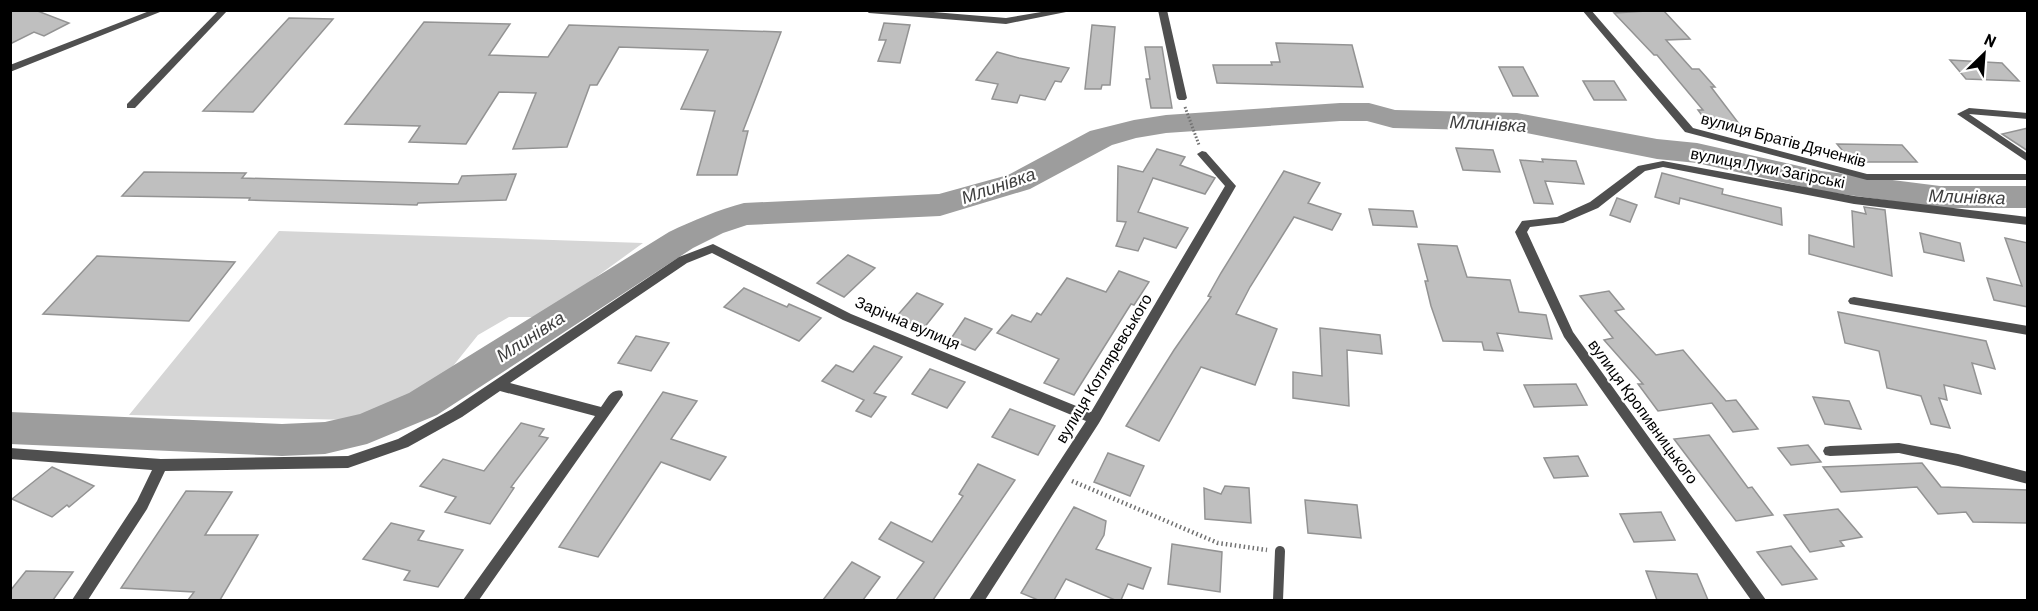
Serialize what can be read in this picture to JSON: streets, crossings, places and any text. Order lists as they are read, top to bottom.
{
  "streets": {
    "street": [
      "вулиця Братів Дяченків",
      "вулиця Луки Загірські",
      "Зарічна вулиця",
      "вулиця Котляревського",
      "вулиця Кропивницького"
    ]
  },
  "crossings": [
    ["вулиця Луки Загірські", "вулиця Кропивницького"],
    ["Зарічна вулиця", "вулиця Котляревського"]
  ],
  "water": ["Млинівка"],
  "north": "top right"
}
